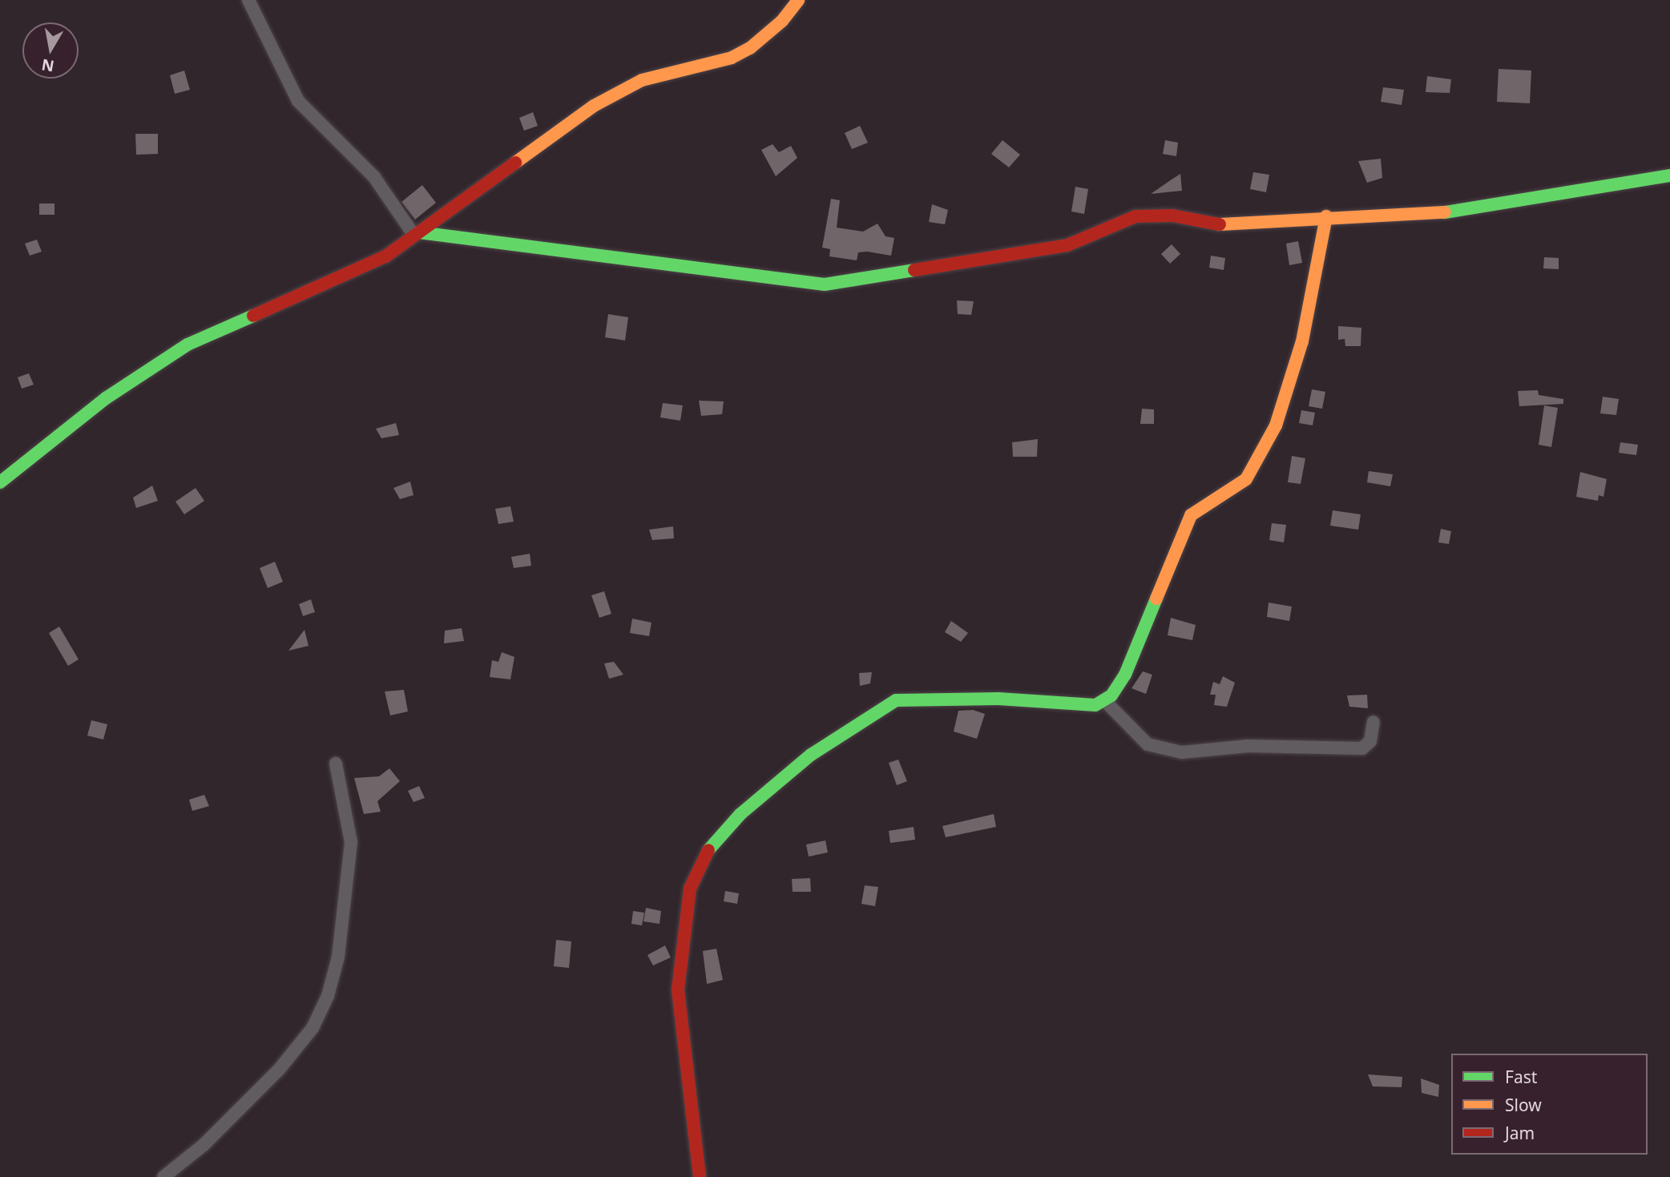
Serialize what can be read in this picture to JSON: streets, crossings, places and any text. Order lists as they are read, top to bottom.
{
  "legend": ["Fast", "Slow", "Jam"],
  "north": "bottom"
}
